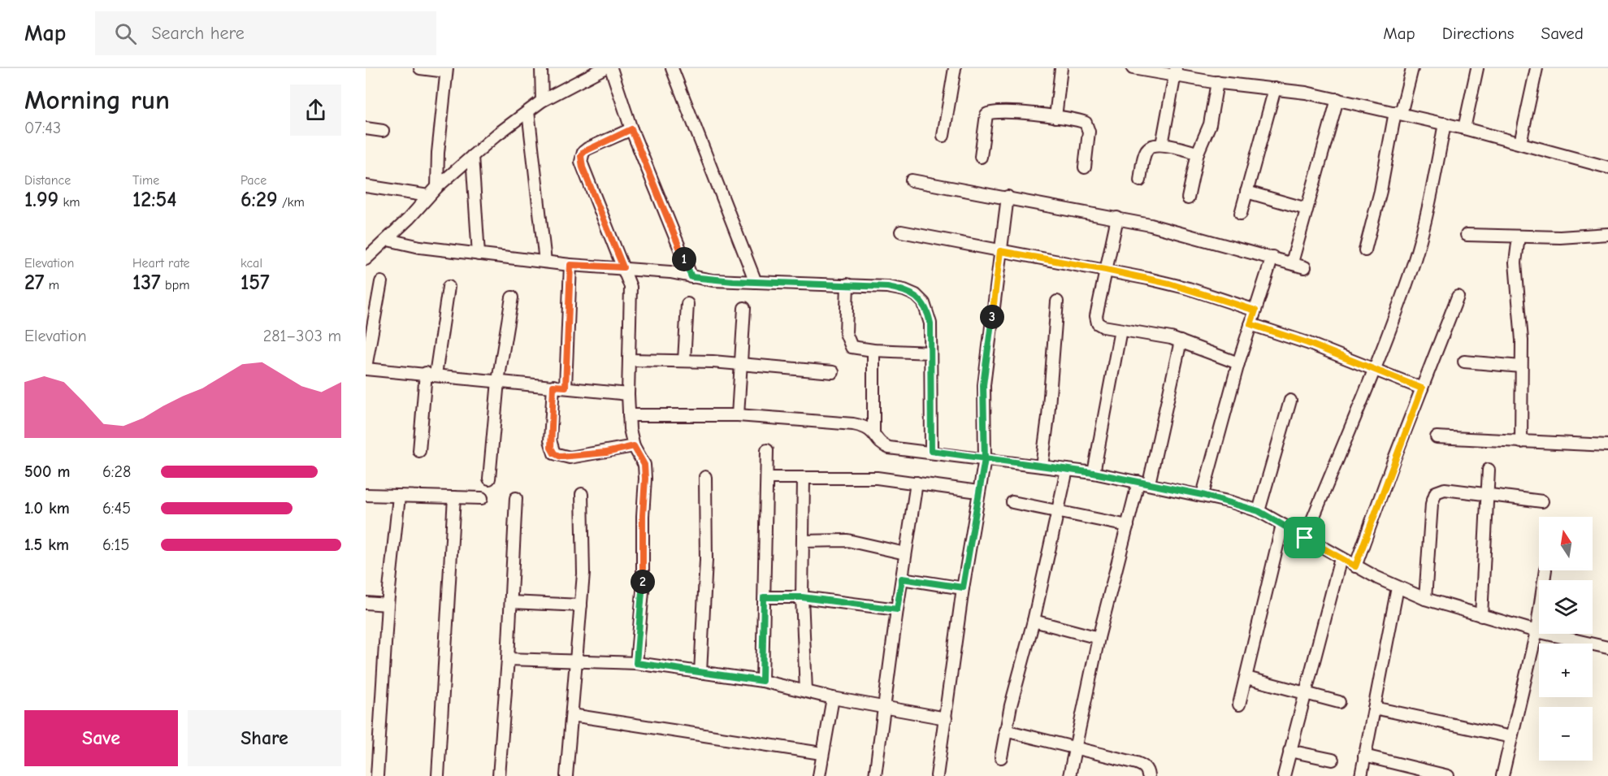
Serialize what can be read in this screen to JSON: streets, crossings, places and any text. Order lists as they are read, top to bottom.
{
  "north": "top",
  "page": {
    "header": "Map",
    "search": "Search here",
    "nav": ["Map", "Directions", "Saved"],
    "heading": ["Morning run", "07:43"],
    "stats": [
      ["Distance", "1.99 km"],
      ["Time", "12:54"],
      ["Pace", "6:29 /km"],
      ["Elevation", "27 m"],
      ["Heart rate", "137 bpm"],
      ["kcal", "157"]
    ],
    "pins": ["1", "3", "2"],
    "chart": ["Elevation", "281–303 m"],
    "list": [
      {
        "name": "500 m",
        "note": "6:28"
      },
      {
        "name": "1.0 km",
        "note": "6:45"
      },
      {
        "name": "1.5 km",
        "note": "6:15"
      }
    ],
    "map_buttons": ["+", "−"],
    "buttons": ["Save", "Share"]
  }
}
